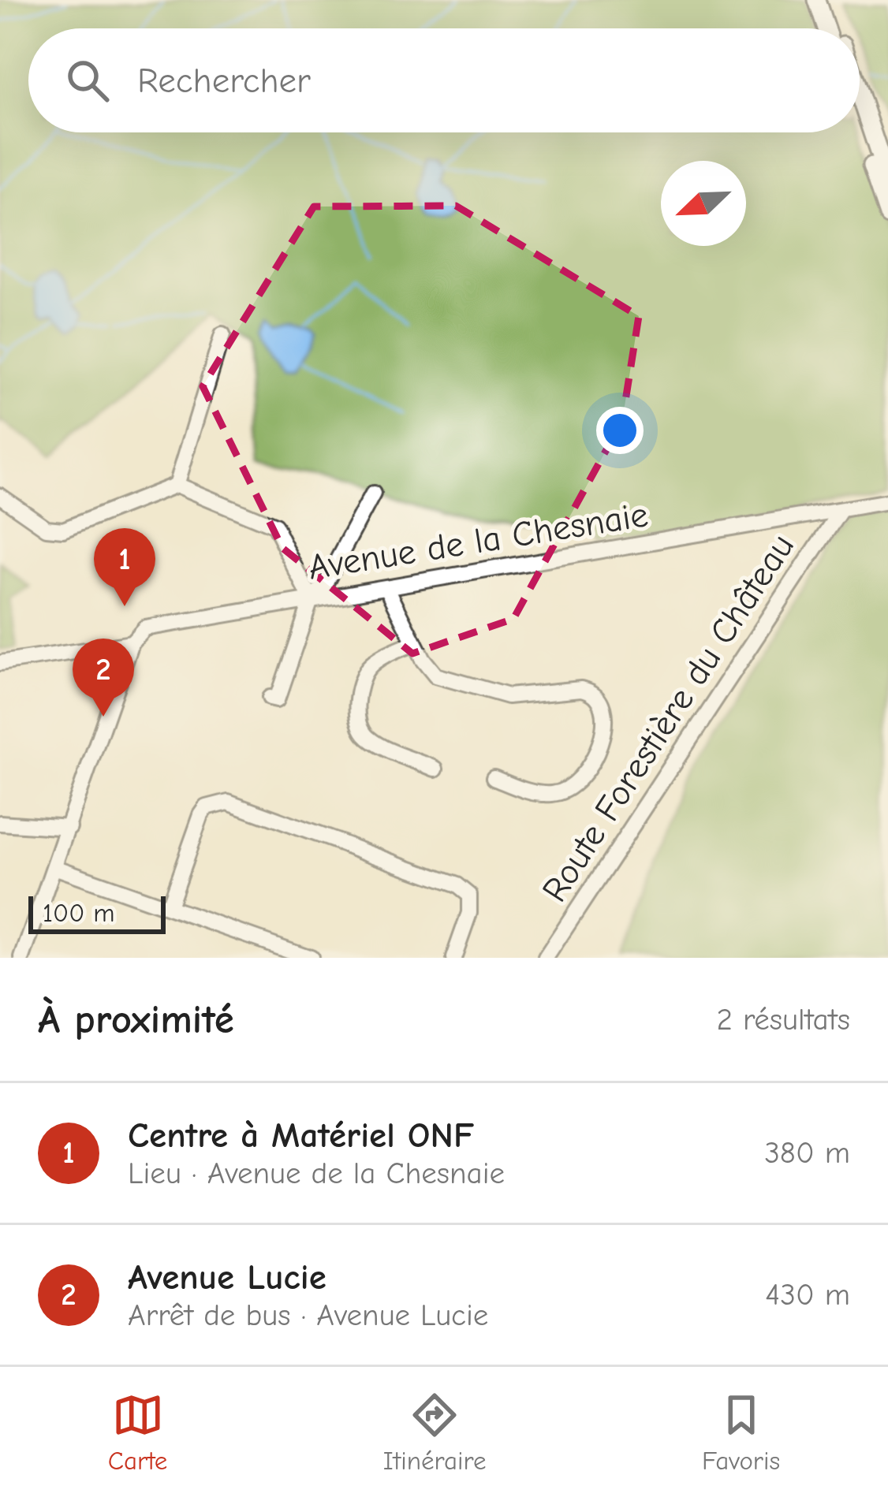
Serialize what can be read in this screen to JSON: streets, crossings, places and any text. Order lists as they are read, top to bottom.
{
  "streets": {
    "street": ["Avenue de la Chesnaie", "Route Forestière du Château"]
  },
  "crossings": [
    ["Avenue de la Chesnaie", "Route Forestière du Château"]
  ],
  "scale_bar": "100 m",
  "north": "bottom left",
  "page": {
    "search": "Rechercher",
    "pins": ["1", "2"],
    "scale": "100 m",
    "heading": ["À proximité", "2 résultats"],
    "list": [
      {
        "mark": "1",
        "name": "Centre à Matériel ONF",
        "note": "Lieu · Avenue de la Chesnaie",
        "value": "380 m"
      },
      {
        "mark": "2",
        "name": "Avenue Lucie",
        "note": "Arrêt de bus · Avenue Lucie",
        "value": "430 m"
      }
    ],
    "nav": ["Carte", "Itinéraire", "Favoris"]
  }
}
